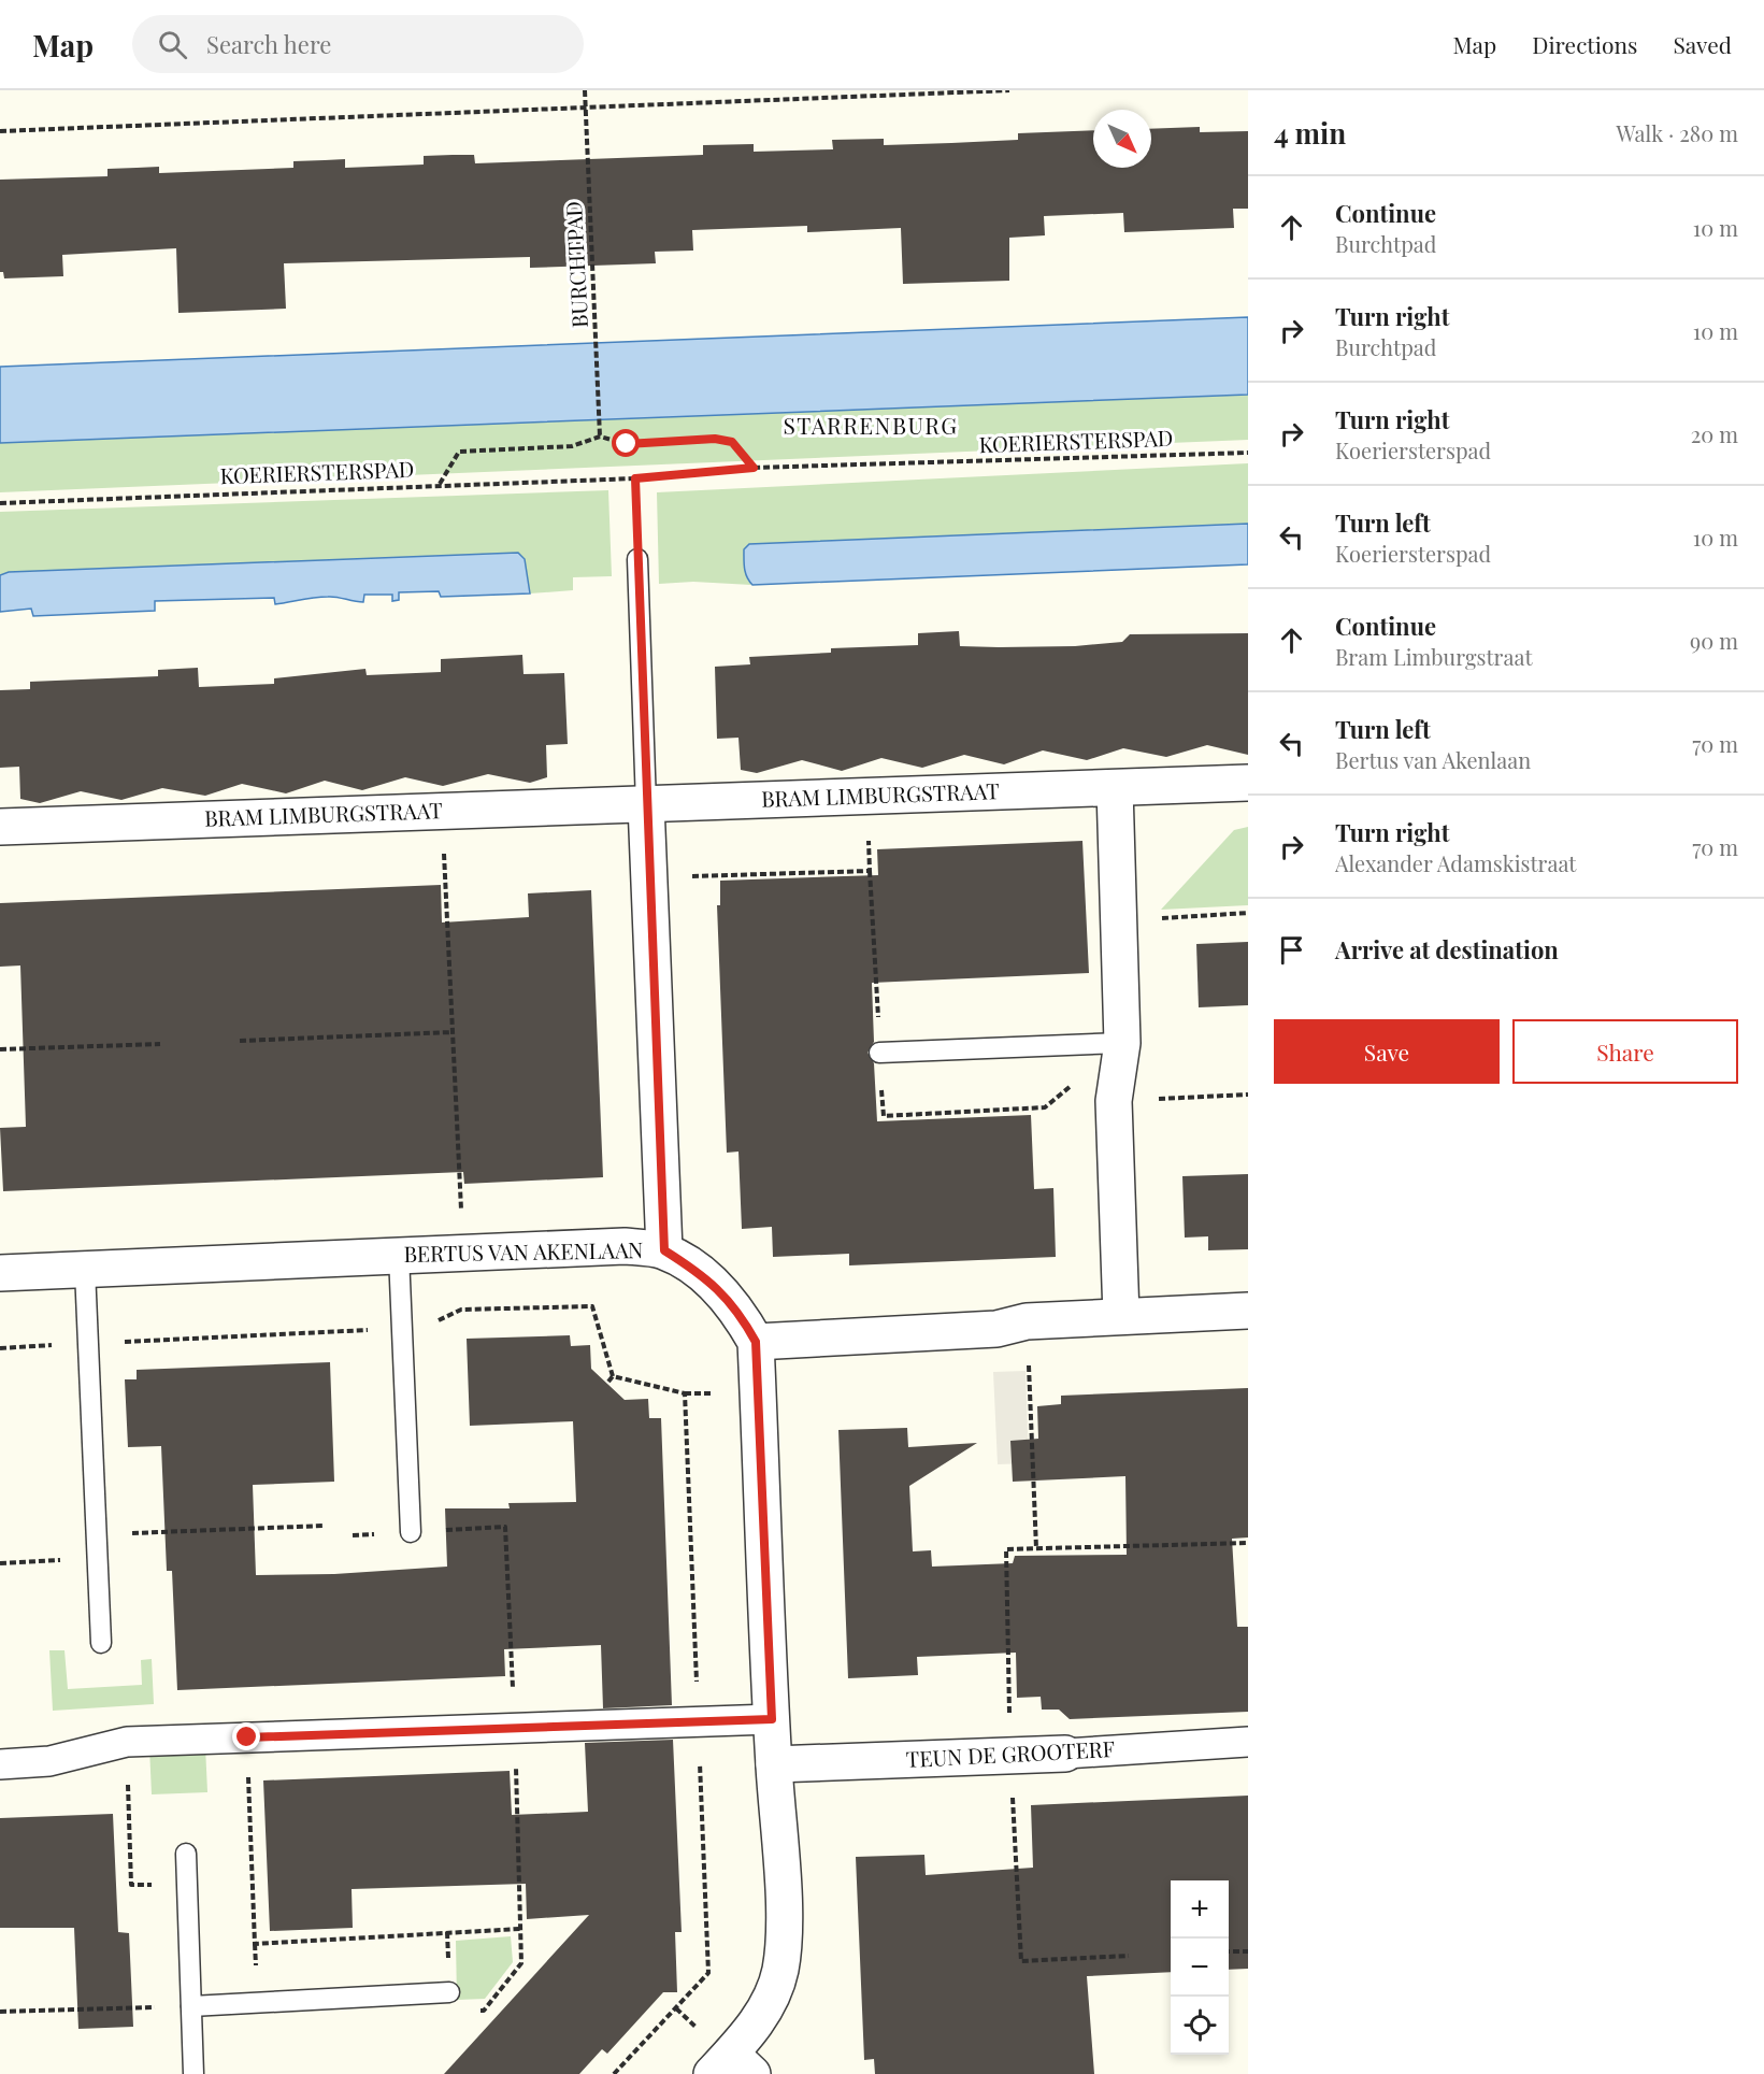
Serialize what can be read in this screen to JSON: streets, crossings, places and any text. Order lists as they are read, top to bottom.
{
  "streets": {
    "street": ["BRAM LIMBURGSTRAAT", "BERTUS VAN AKENLAAN", "TEUN DE GROOTERF"],
    "path": ["BURCHTPAD", "KOERIERSTERSPAD"]
  },
  "crossings": [
    ["BERTUS VAN AKENLAAN", "TEUN DE GROOTERF"]
  ],
  "districts": ["STARRENBURG"],
  "north": "bottom right",
  "page": {
    "header": "Map",
    "search": "Search here",
    "nav": ["Map", "Directions", "Saved"],
    "heading": ["4 min", "Walk · 280 m"],
    "list": [
      ["Continue", "Burchtpad", "10 m"],
      ["Turn right", "Burchtpad", "10 m"],
      ["Turn right", "Koeriersterspad", "20 m"],
      ["Turn left", "Koeriersterspad", "10 m"],
      ["Continue", "Bram Limburgstraat", "90 m"],
      ["Turn left", "Bertus van Akenlaan", "70 m"],
      ["Turn right", "Alexander Adamskistraat", "70 m"],
      "Arrive at destination"
    ],
    "buttons": ["Save", "Share"],
    "map_buttons": ["+", "−"]
  }
}
